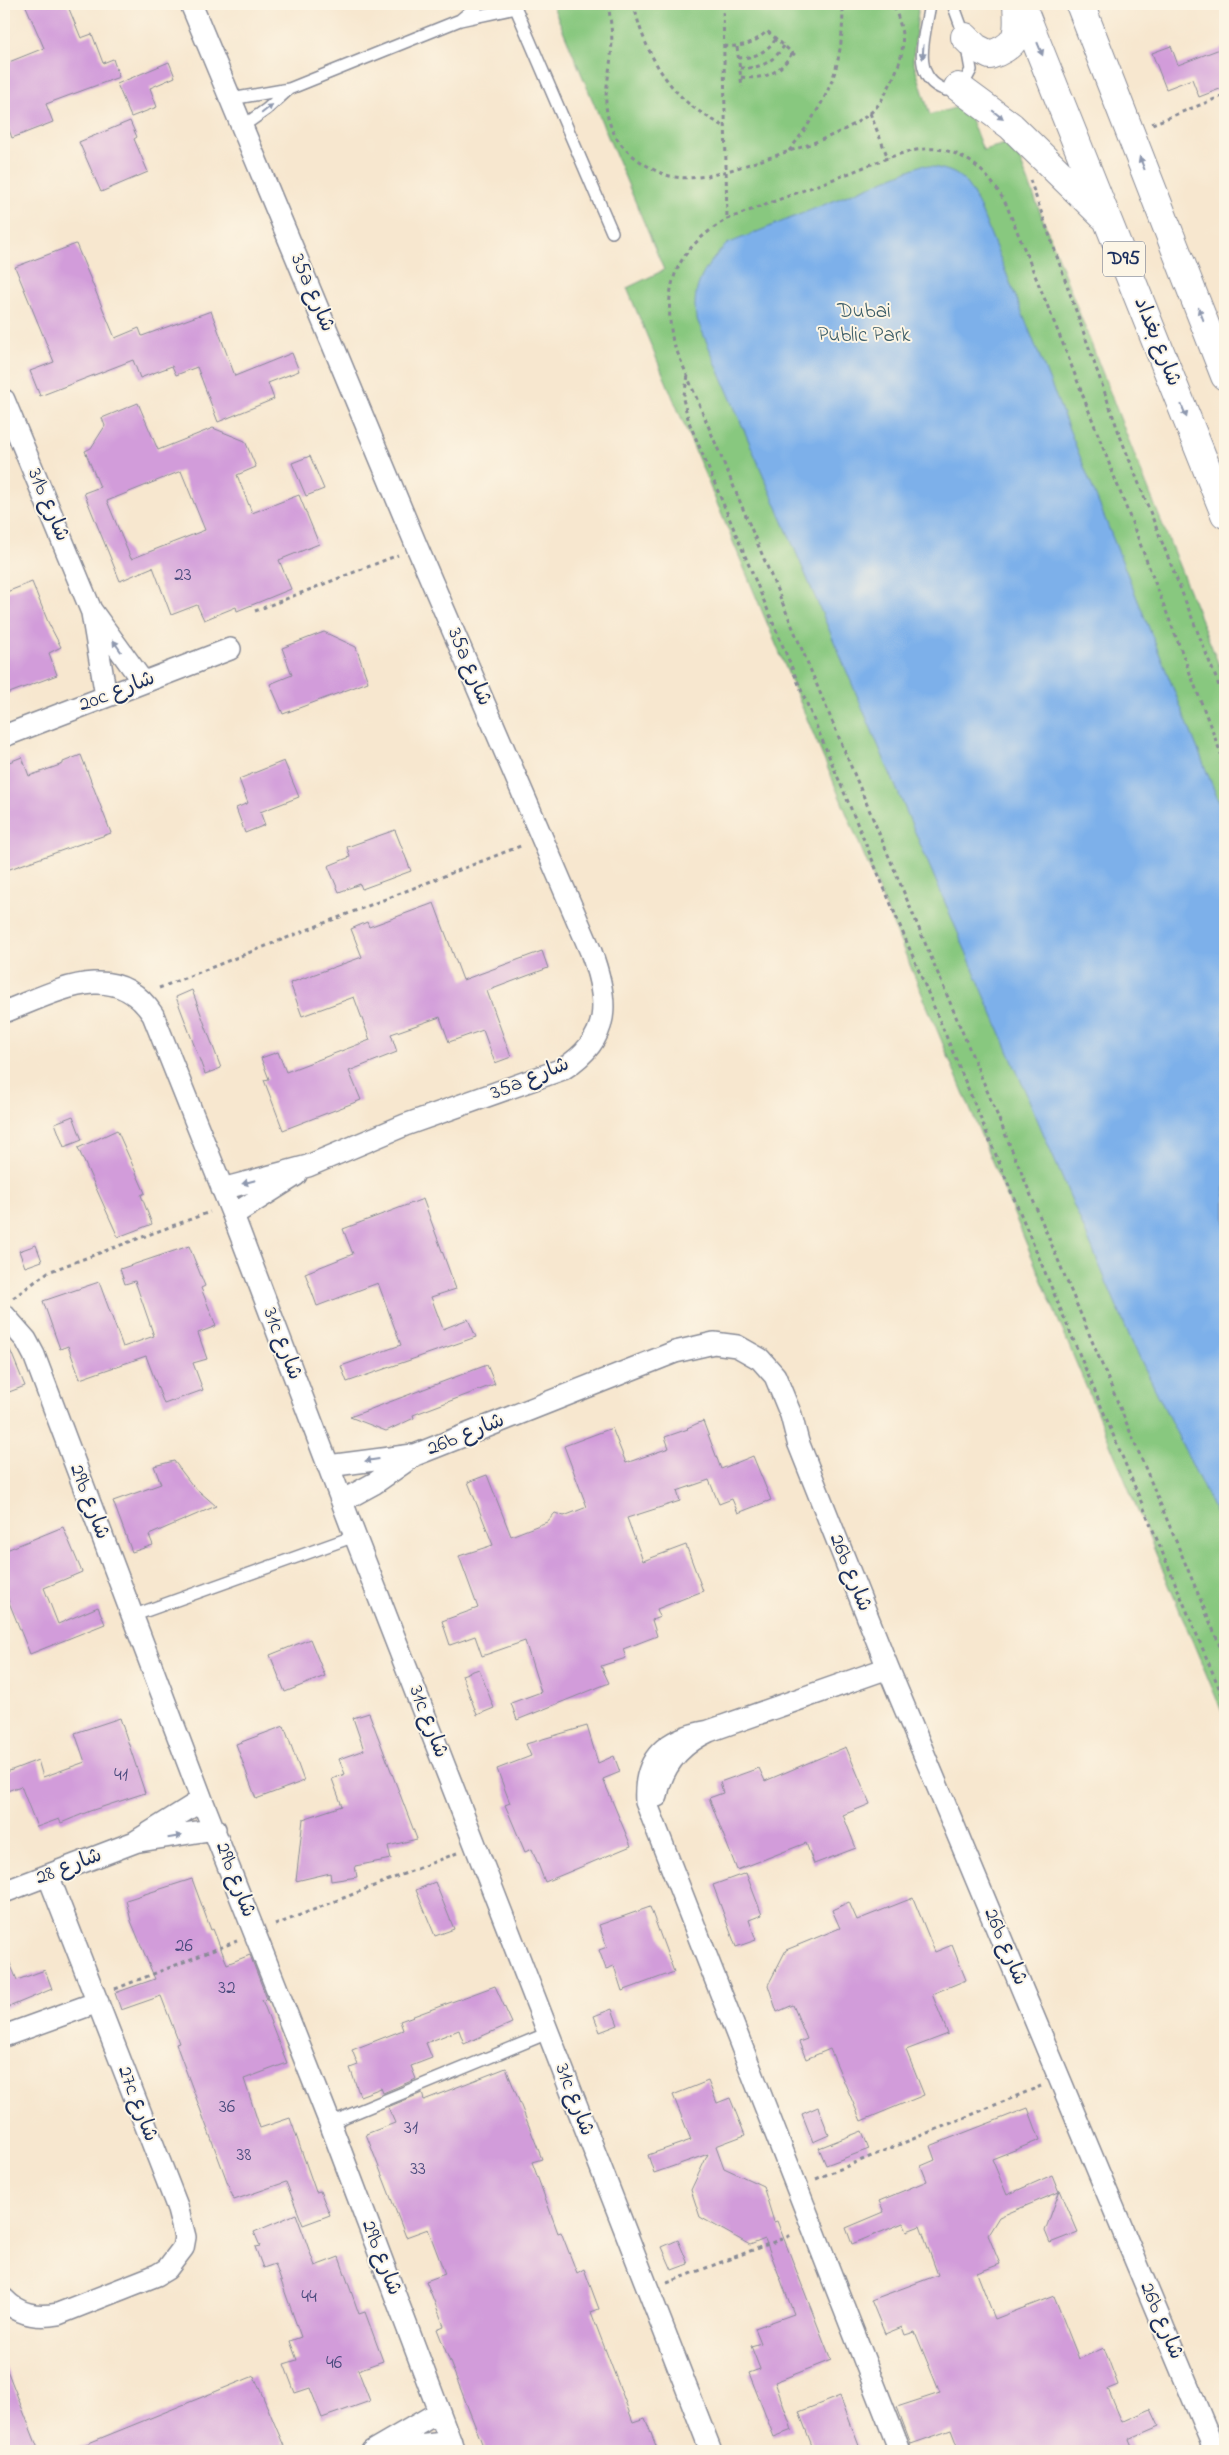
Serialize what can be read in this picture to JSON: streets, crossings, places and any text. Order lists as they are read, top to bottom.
{
  "streets": {
    "main road": ["D95", "شارع بغداد"],
    "street": [
      "35a شارع",
      "31b شارع",
      "20c شارع",
      "31c شارع",
      "26b شارع",
      "29b شارع",
      "شارع 28",
      "27c شارع"
    ]
  },
  "crossings": [
    ["35a شارع", "31c شارع"],
    ["31b شارع", "20c شارع"],
    ["31c شارع", "26b شارع"],
    ["29b شارع", "شارع 28"],
    ["شارع 28", "27c شارع"]
  ],
  "parks": ["Dubai Public Park"],
  "house_numbers": [
    "23",
    "41",
    "26",
    "32",
    "36",
    "31",
    "38",
    "33",
    "44",
    "46"
  ]
}
